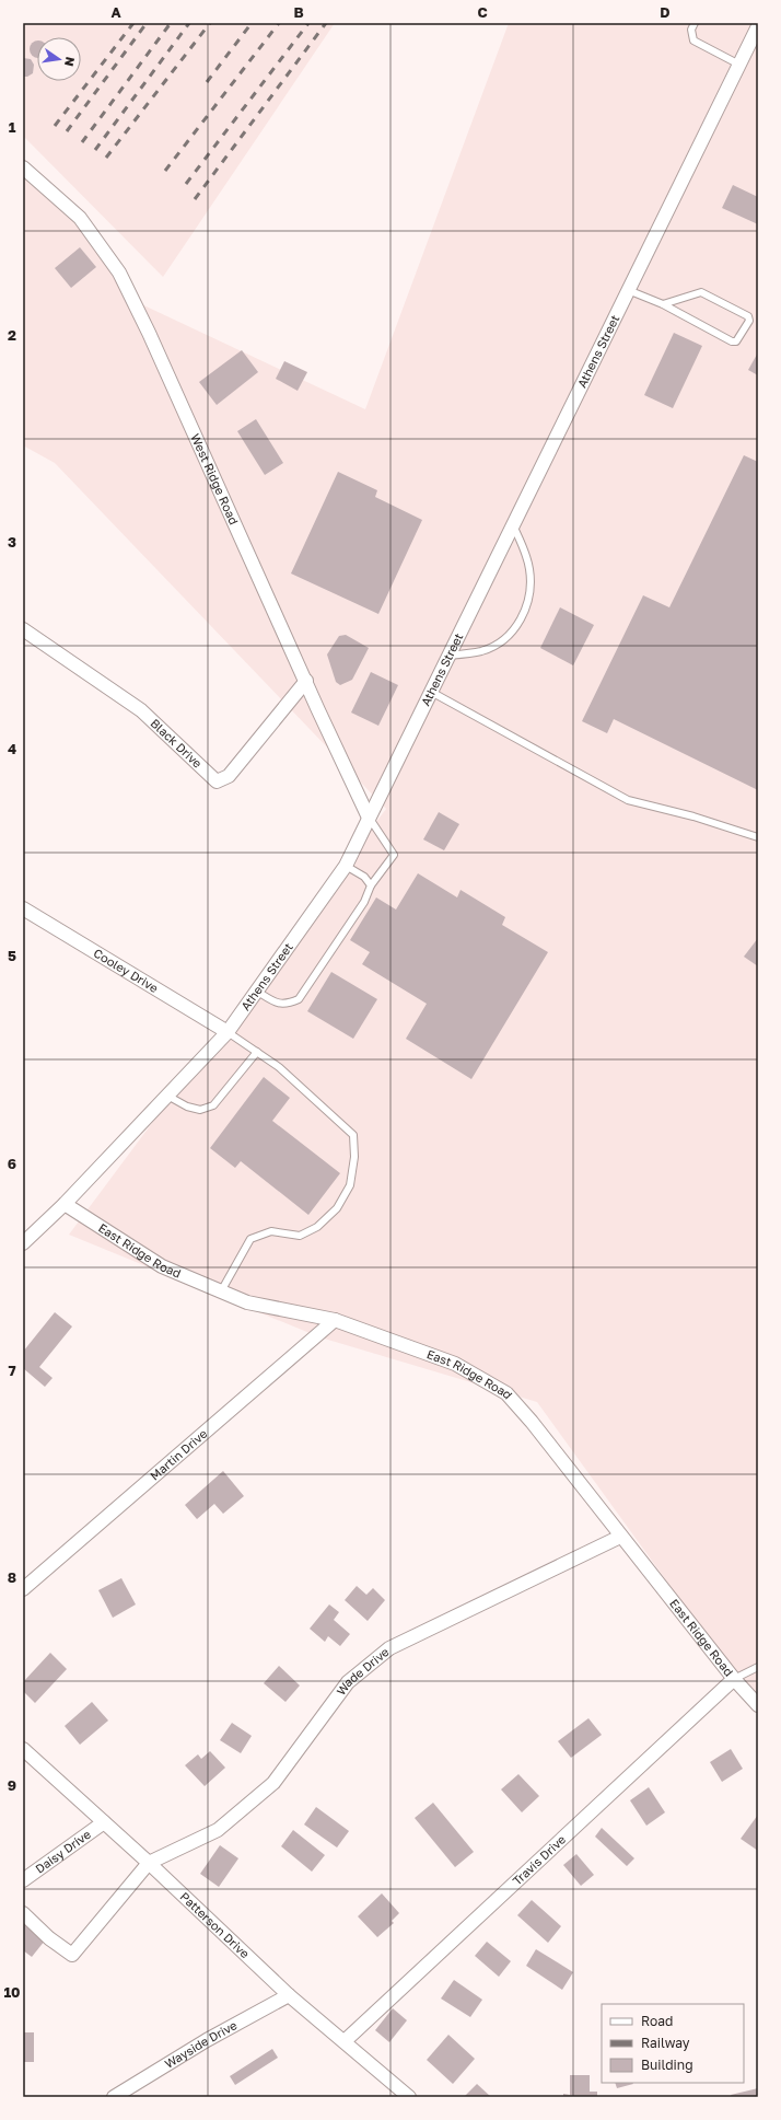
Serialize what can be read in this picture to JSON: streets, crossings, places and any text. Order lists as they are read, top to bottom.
{
  "streets": {
    "street": [
      "Athens Street",
      "West Ridge Road",
      "Black Drive",
      "Cooley Drive",
      "East Ridge Road",
      "Martin Drive",
      "Wade Drive",
      "Daisy Drive",
      "Travis Drive",
      "Patterson Drive",
      "Wayside Drive"
    ]
  },
  "crossings": [
    ["Athens Street", "West Ridge Road"],
    ["Athens Street", "Cooley Drive"],
    ["Athens Street", "East Ridge Road"],
    ["West Ridge Road", "Black Drive"],
    ["East Ridge Road", "Martin Drive"],
    ["East Ridge Road", "Wade Drive"],
    ["East Ridge Road", "Travis Drive"],
    ["Wade Drive", "Patterson Drive"],
    ["Daisy Drive", "Patterson Drive"],
    ["Travis Drive", "Patterson Drive"],
    ["Patterson Drive", "Wayside Drive"]
  ],
  "legend": ["Road", "Railway", "Building"],
  "north": "right",
  "grid": {
    "columns": [
      "A",
      "B",
      "C",
      "D"
    ],
    "rows": [
      "1",
      "2",
      "3",
      "4",
      "5",
      "6",
      "7",
      "8",
      "9",
      "10"
    ]
  }
}
